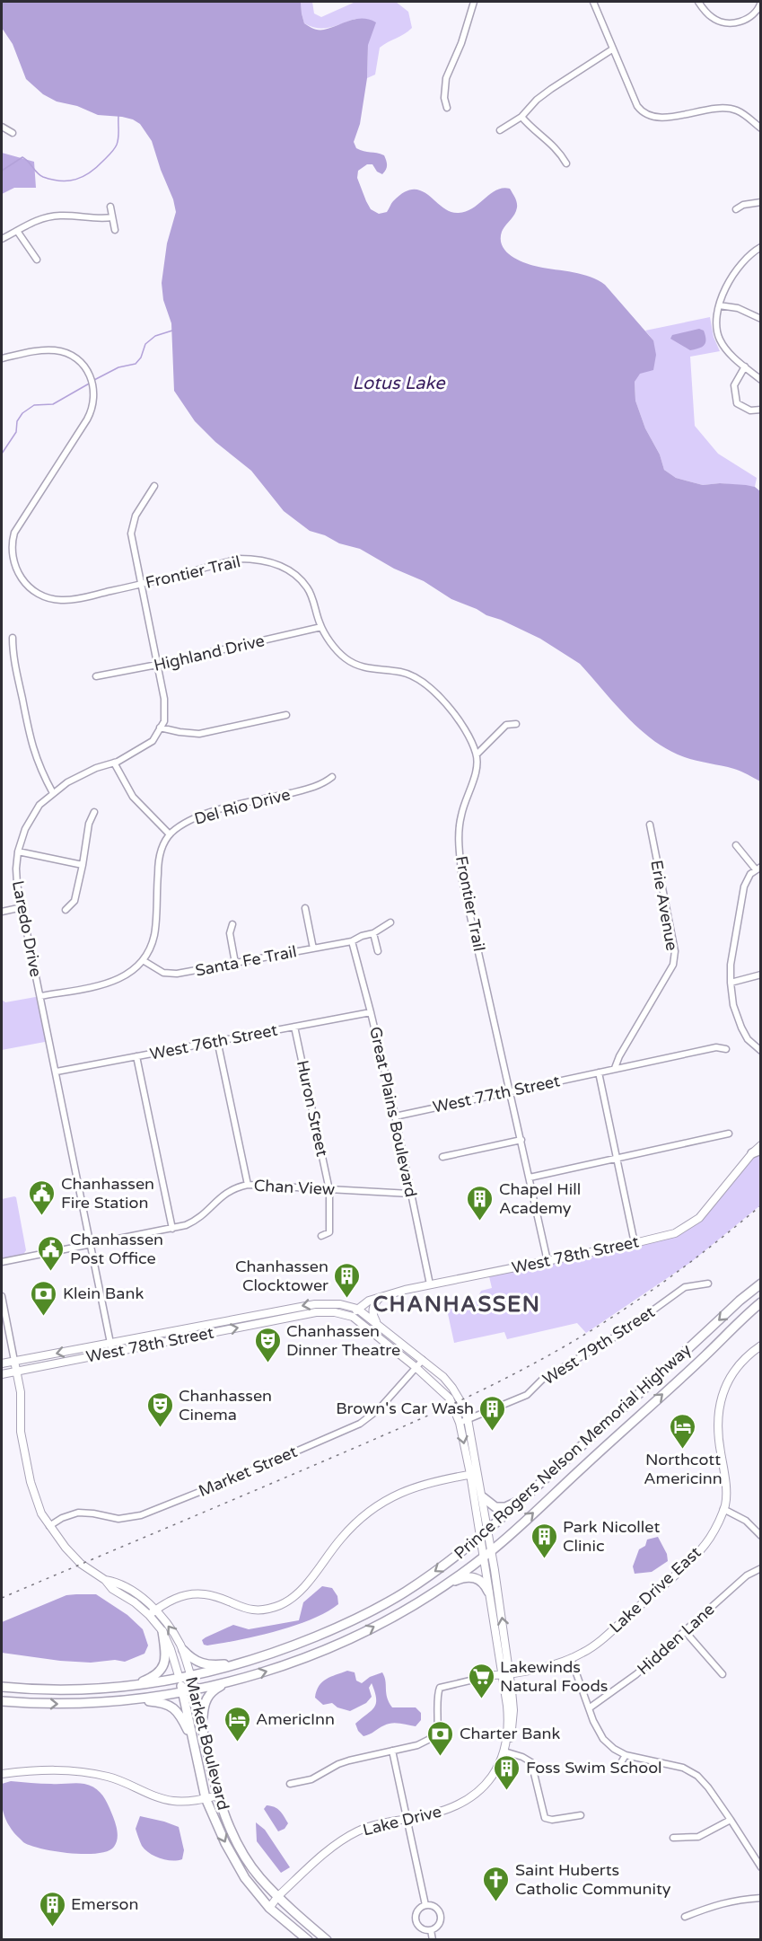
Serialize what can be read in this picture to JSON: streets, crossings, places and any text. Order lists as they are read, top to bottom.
{
  "streets": {
    "main road": ["Prince Rogers Nelson Memorial Highway", "Market Boulevard"],
    "street": [
      "Frontier Trail",
      "Highland Drive",
      "Del Rio Drive",
      "Erie Avenue",
      "Laredo Drive",
      "Santa Fe Trail",
      "West 76th Street",
      "West 77th Street",
      "Huron Street",
      "Great Plains Boulevard",
      "Chan View",
      "West 78th Street",
      "West 79th Street",
      "Market Street",
      "Lake Drive East",
      "Hidden Lane",
      "Lake Drive"
    ]
  },
  "crossings": [
    ["Frontier Trail", "Highland Drive"],
    ["Frontier Trail", "West 77th Street"],
    ["Frontier Trail", "West 78th Street"],
    ["Erie Avenue", "West 77th Street"],
    ["Laredo Drive", "West 76th Street"],
    ["Laredo Drive", "Chan View"],
    ["Laredo Drive", "West 78th Street"],
    ["Santa Fe Trail", "Great Plains Boulevard"],
    ["West 76th Street", "Huron Street"],
    ["West 76th Street", "Great Plains Boulevard"],
    ["West 77th Street", "Great Plains Boulevard"],
    ["Huron Street", "Chan View"],
    ["Great Plains Boulevard", "Chan View"],
    ["Great Plains Boulevard", "West 78th Street"],
    ["West 78th Street", "Market Boulevard"],
    ["Prince Rogers Nelson Memorial Highway", "Market Boulevard"],
    ["Market Street", "Market Boulevard"],
    ["Market Boulevard", "Lake Drive"]
  ],
  "districts": ["CHANHASSEN"],
  "water": ["Lotus Lake"],
  "places": {
    "public building": ["Chanhassen Fire Station", "Chanhassen Post Office"],
    "building": [
      "Chapel Hill Academy",
      "Chanhassen Clocktower",
      "Brown's Car Wash",
      "Park Nicollet Clinic",
      "Foss Swim School",
      "Emerson"
    ],
    "bank": ["Klein Bank", "Charter Bank"],
    "theatre": ["Chanhassen Dinner Theatre", "Chanhassen Cinema"],
    "hotel": ["Northcott Americinn", "AmericInn"],
    "supermarket": ["Lakewinds Natural Foods"],
    "church": ["Saint Huberts Catholic Community"]
  }
}
